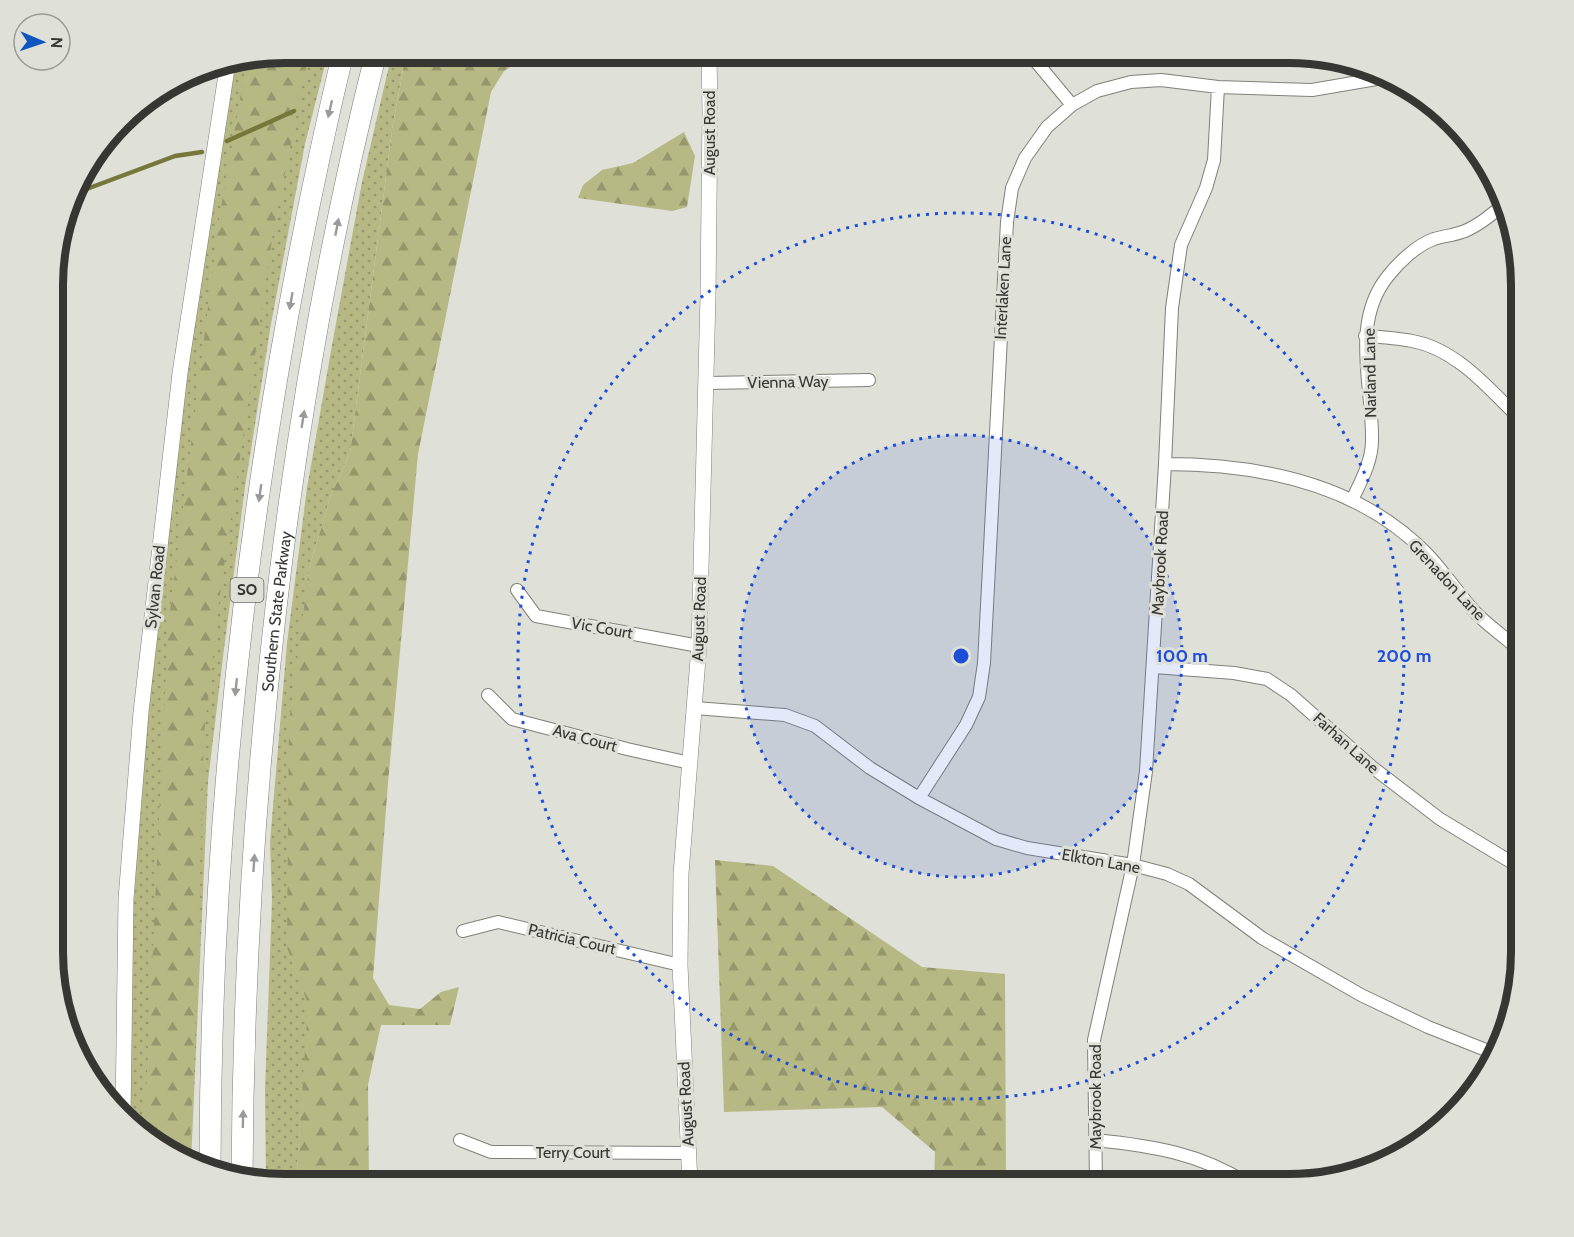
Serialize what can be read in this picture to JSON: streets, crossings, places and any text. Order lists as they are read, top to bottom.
{
  "streets": {
    "highway": ["SO", "Southern State Parkway"],
    "street": [
      "August Road",
      "Interlaken Lane",
      "Narland Lane",
      "Vienna Way",
      "Maybrook Road",
      "Grenadon Lane",
      "Sylvan Road",
      "Vic Court",
      "Ava Court",
      "Farhan Lane",
      "Elkton Lane",
      "Patricia Court",
      "Terry Court"
    ]
  },
  "crossings": [
    ["August Road", "Vienna Way"],
    ["August Road", "Vic Court"],
    ["August Road", "Ava Court"],
    ["August Road", "Elkton Lane"],
    ["August Road", "Patricia Court"],
    ["August Road", "Terry Court"],
    ["Interlaken Lane", "Maybrook Road"],
    ["Interlaken Lane", "Elkton Lane"],
    ["Narland Lane", "Grenadon Lane"],
    ["Maybrook Road", "Grenadon Lane"],
    ["Maybrook Road", "Farhan Lane"],
    ["Maybrook Road", "Elkton Lane"]
  ],
  "north": "right",
  "rings": ["100 m", "200 m"]
}
